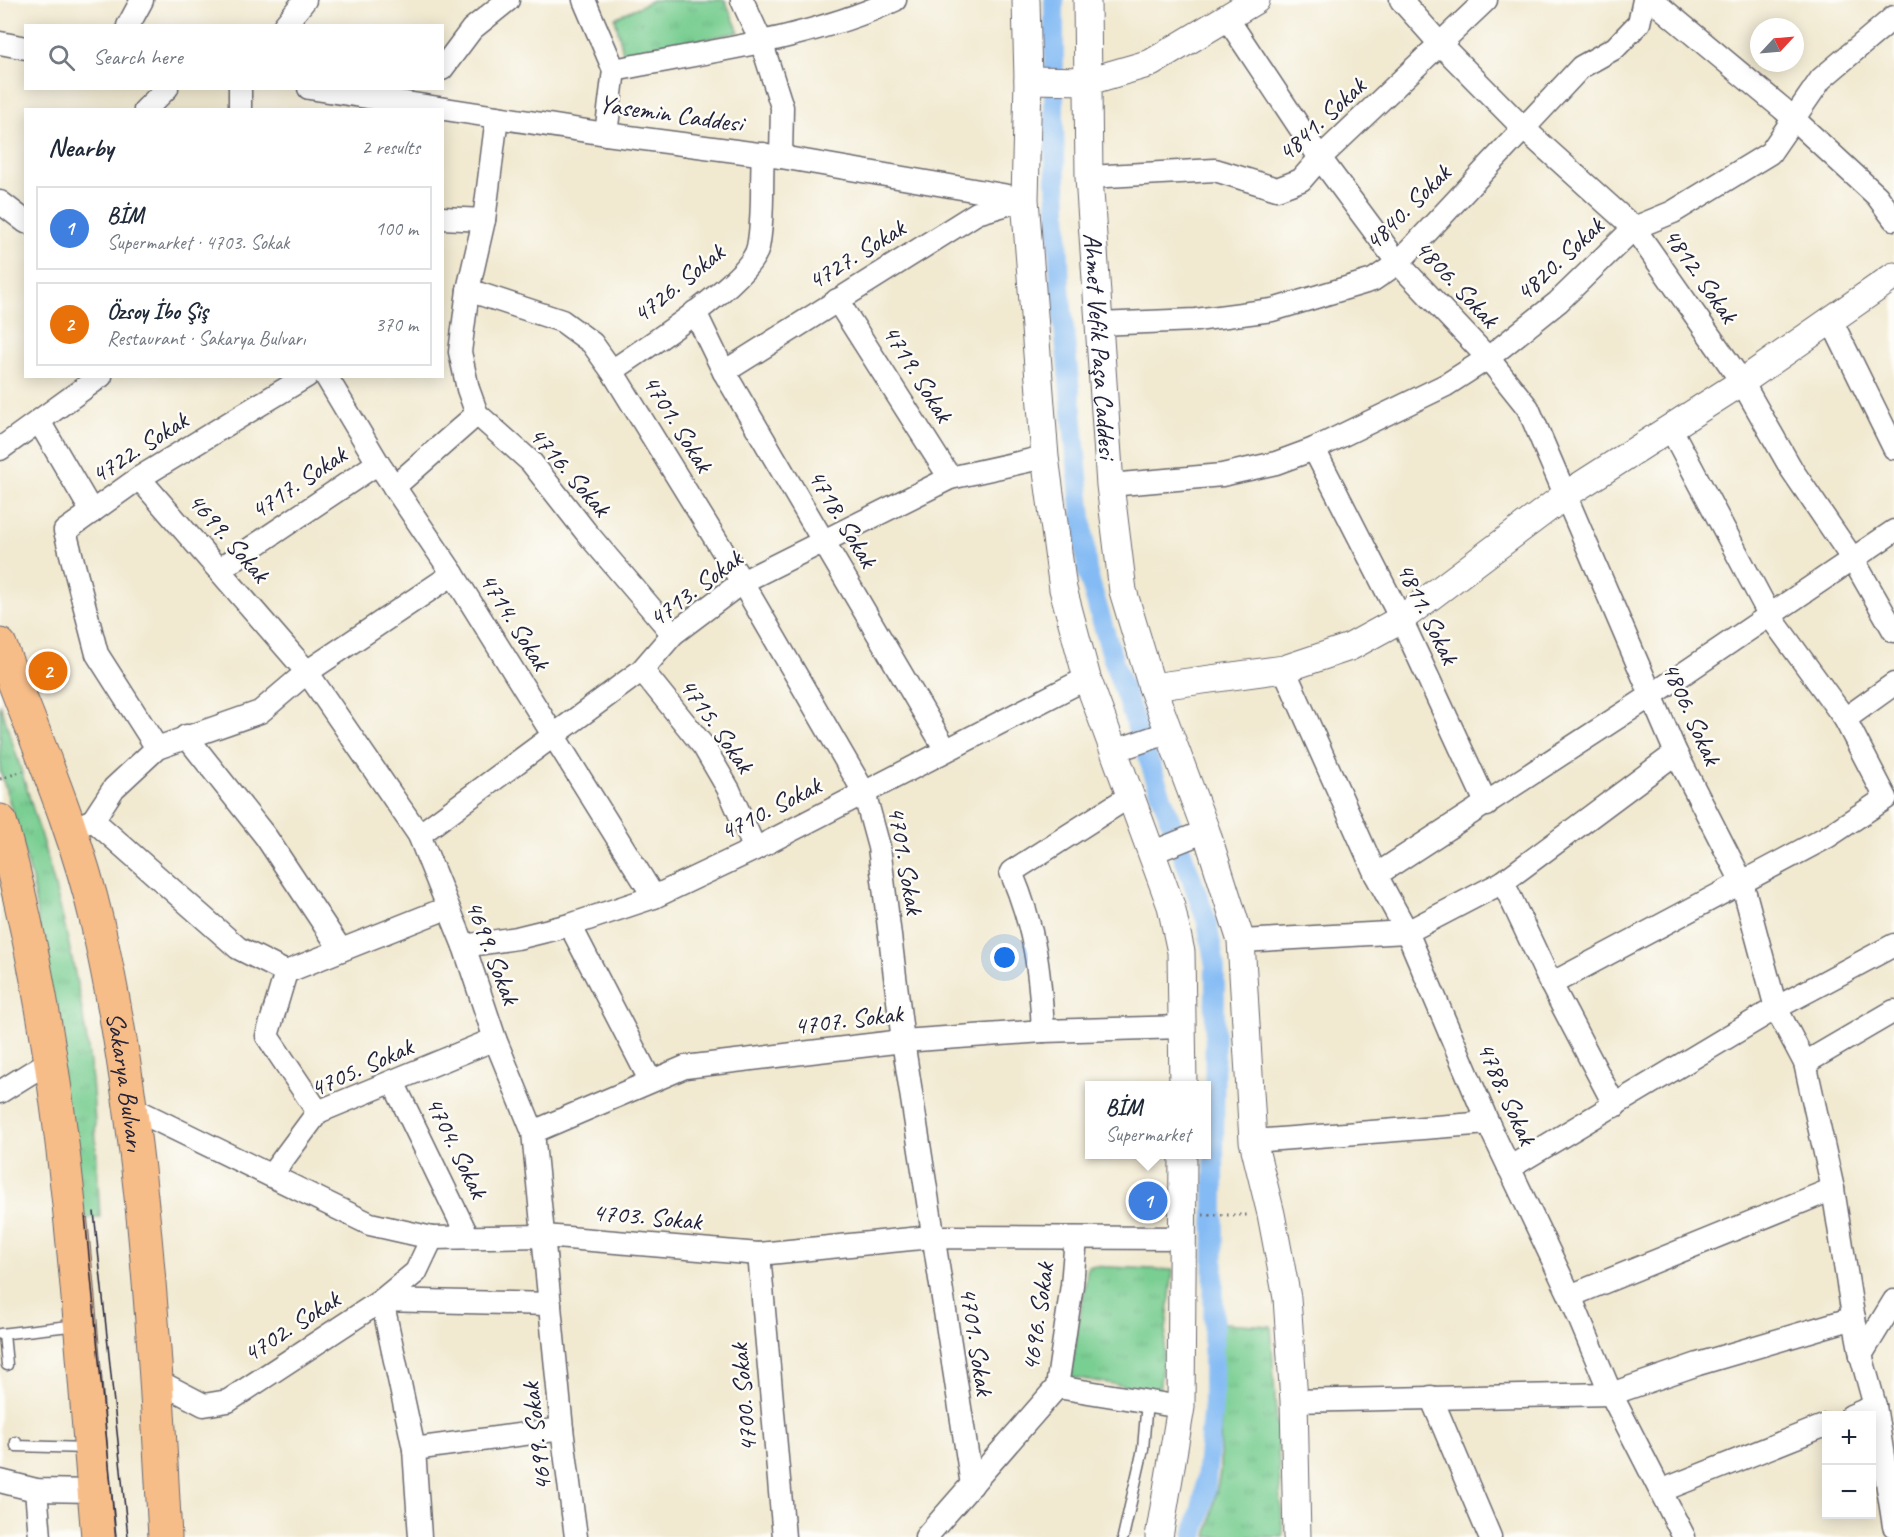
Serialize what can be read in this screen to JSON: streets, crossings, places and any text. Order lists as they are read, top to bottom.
{
  "streets": {
    "main road": ["Sakarya Bulvarı"],
    "street": [
      "Yasemin Caddesi",
      "4841. Sokak",
      "4840. Sokak",
      "4727. Sokak",
      "4820. Sokak",
      "4812. Sokak",
      "4726. Sokak",
      "4806. Sokak",
      "Ahmet Vefik Paşa Caddesi",
      "4719. Sokak",
      "4701. Sokak",
      "4722. Sokak",
      "4716. Sokak",
      "4717. Sokak",
      "4718. Sokak",
      "4699. Sokak",
      "4713. Sokak",
      "4811. Sokak",
      "4714. Sokak",
      "4715. Sokak",
      "4710. Sokak",
      "4707. Sokak",
      "4705. Sokak",
      "4788. Sokak",
      "4704. Sokak",
      "4703. Sokak",
      "4696. Sokak",
      "4702. Sokak",
      "4700. Sokak"
    ]
  },
  "crossings": [
    ["Yasemin Caddesi", "4727. Sokak"],
    ["Yasemin Caddesi", "4726. Sokak"],
    ["Yasemin Caddesi", "4716. Sokak"],
    ["4841. Sokak", "4812. Sokak"],
    ["4841. Sokak", "4806. Sokak"],
    ["4841. Sokak", "Ahmet Vefik Paşa Caddesi"],
    ["4840. Sokak", "4812. Sokak"],
    ["4840. Sokak", "4806. Sokak"],
    ["4840. Sokak", "Ahmet Vefik Paşa Caddesi"],
    ["4727. Sokak", "4719. Sokak"],
    ["4727. Sokak", "4718. Sokak"],
    ["4820. Sokak", "4812. Sokak"],
    ["4820. Sokak", "4806. Sokak"],
    ["4820. Sokak", "Ahmet Vefik Paşa Caddesi"],
    ["4820. Sokak", "4811. Sokak"],
    ["4726. Sokak", "4701. Sokak"],
    ["4726. Sokak", "4718. Sokak"],
    ["4719. Sokak", "4713. Sokak"],
    ["4701. Sokak", "4716. Sokak"],
    ["4701. Sokak", "4713. Sokak"],
    ["4701. Sokak", "4710. Sokak"],
    ["4701. Sokak", "4707. Sokak"],
    ["4701. Sokak", "4703. Sokak"],
    ["4701. Sokak", "4696. Sokak"],
    ["4722. Sokak", "4699. Sokak"],
    ["4716. Sokak", "4713. Sokak"],
    ["4717. Sokak", "4699. Sokak"],
    ["4717. Sokak", "4714. Sokak"],
    ["4718. Sokak", "4713. Sokak"],
    ["4718. Sokak", "4710. Sokak"],
    ["4699. Sokak", "4713. Sokak"],
    ["4699. Sokak", "4710. Sokak"],
    ["4699. Sokak", "4707. Sokak"],
    ["4699. Sokak", "4705. Sokak"],
    ["4699. Sokak", "4703. Sokak"],
    ["4713. Sokak", "4714. Sokak"],
    ["4713. Sokak", "4715. Sokak"],
    ["4714. Sokak", "4710. Sokak"],
    ["4715. Sokak", "4710. Sokak"],
    ["4705. Sokak", "4704. Sokak"],
    ["4705. Sokak", "4703. Sokak"],
    ["Sakarya Bulvarı", "4703. Sokak"],
    ["Sakarya Bulvarı", "4702. Sokak"],
    ["4704. Sokak", "4703. Sokak"],
    ["4703. Sokak", "4696. Sokak"],
    ["4703. Sokak", "4702. Sokak"],
    ["4703. Sokak", "4700. Sokak"]
  ],
  "north": "top right",
  "page": {
    "search": "Search here",
    "heading": ["Nearby", "2 results"],
    "list": [
      {
        "mark": "1",
        "name": "BİM",
        "note": "Supermarket · 4703. Sokak",
        "value": "100 m"
      },
      {
        "mark": "2",
        "name": "Özsoy İbo Şiş",
        "note": "Restaurant · Sakarya Bulvarı",
        "value": "370 m"
      }
    ],
    "pins": ["2", "1"],
    "popup": ["BİM", "Supermarket"],
    "map_buttons": ["+", "−"]
  }
}
